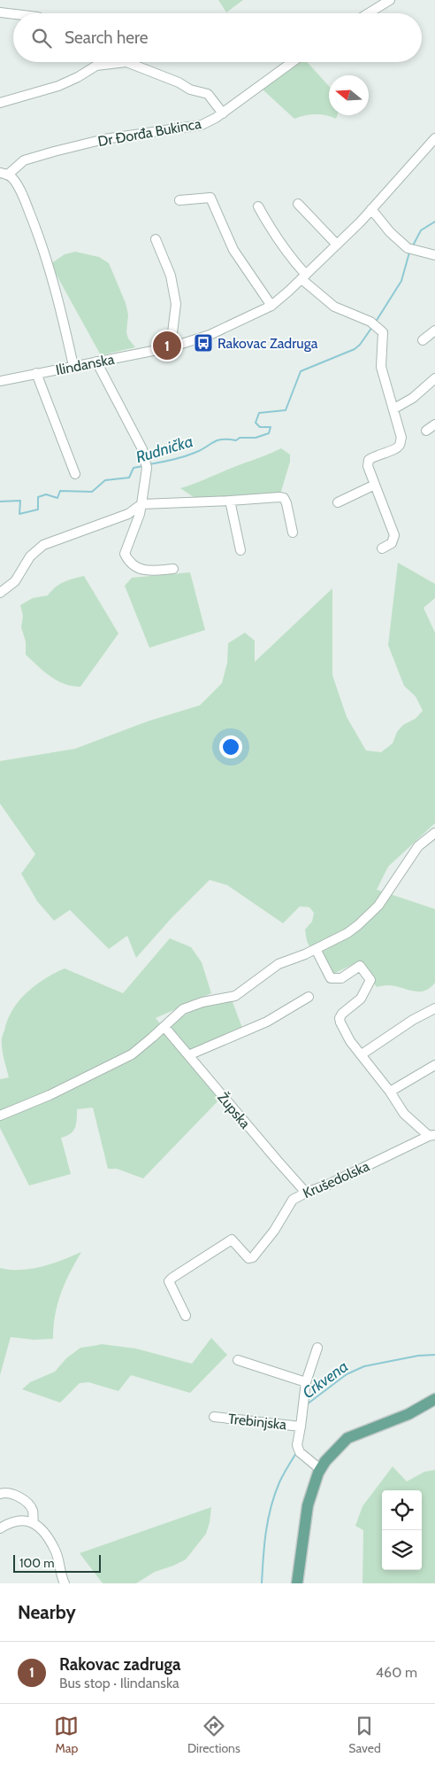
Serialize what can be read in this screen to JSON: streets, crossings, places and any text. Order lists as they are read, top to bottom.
{
  "streets": {
    "street": [
      "Dr Đorđa Bukinca",
      "Ilindanska",
      "Župska",
      "Krušedolska",
      "Trebinjska"
    ]
  },
  "crossings": [
    ["Župska", "Krušedolska"]
  ],
  "water": ["Rudnička", "Crkvena"],
  "places": {
    "bus stop": ["Rakovac Zadruga"]
  },
  "scale_bar": "100 m",
  "north": "left",
  "page": {
    "search": "Search here",
    "pins": "1",
    "scale": "100 m",
    "heading": "Nearby",
    "list": [
      {
        "mark": "1",
        "name": "Rakovac zadruga",
        "note": "Bus stop · Ilindanska",
        "value": "460 m"
      }
    ],
    "nav": ["Map", "Directions", "Saved"]
  }
}
